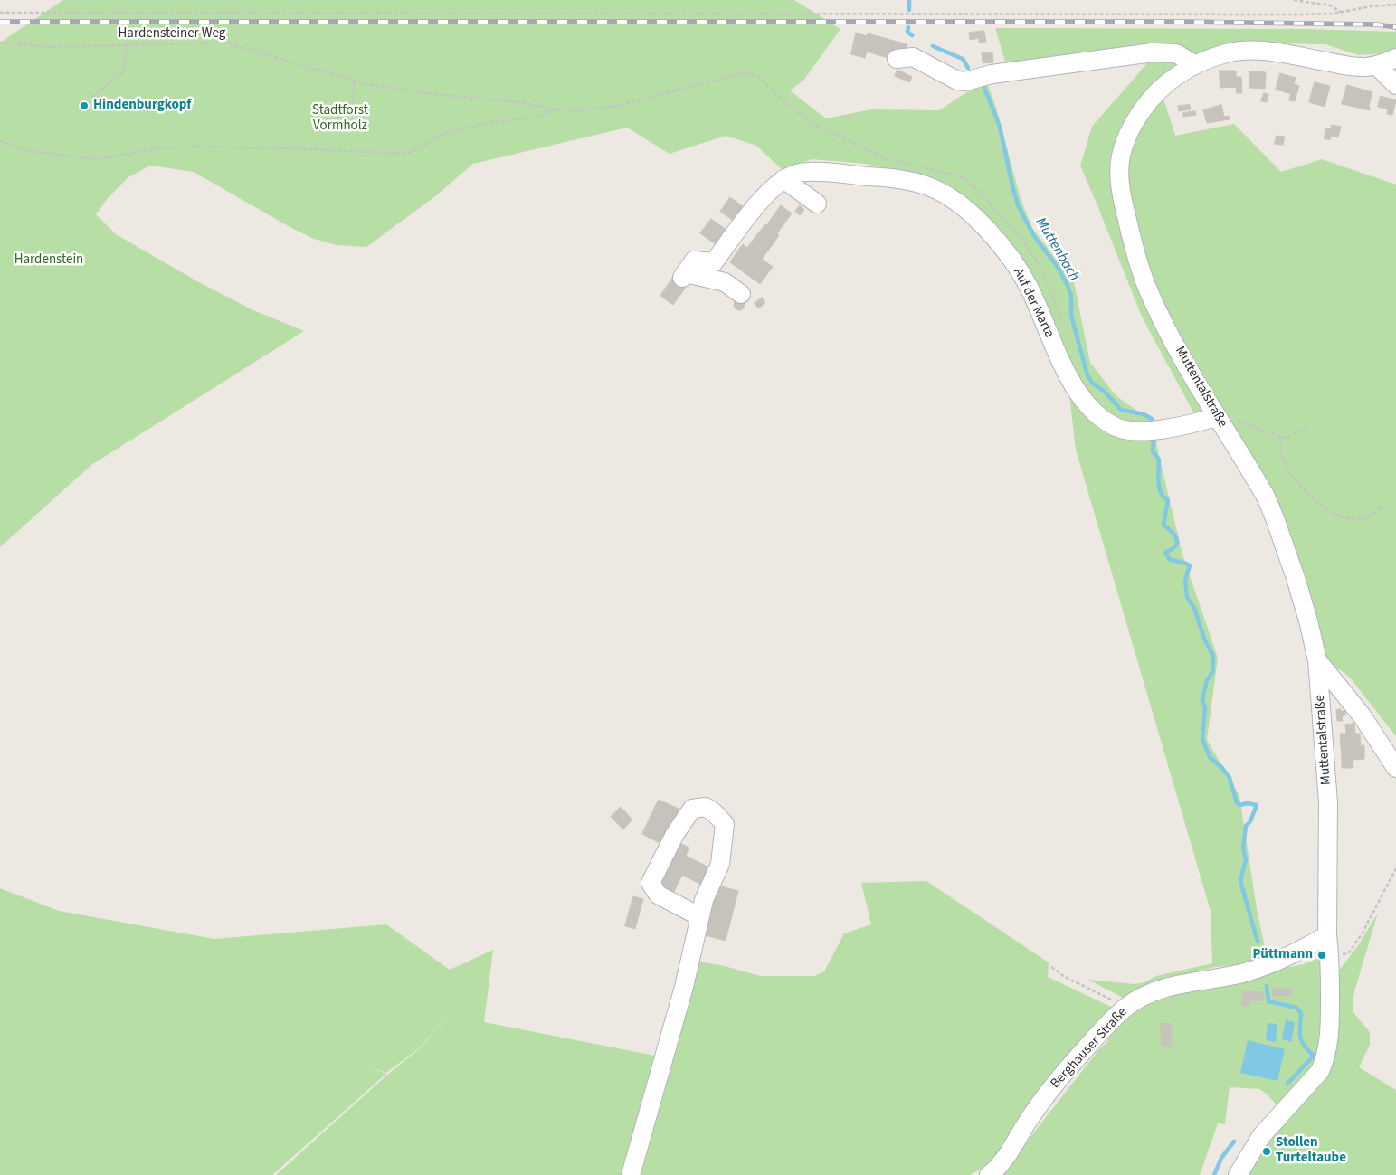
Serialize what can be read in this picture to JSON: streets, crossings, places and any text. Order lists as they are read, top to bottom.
{
  "streets": {
    "street": ["Auf der Marta", "Muttentalstraße", "Berghauser Straße"],
    "path": ["Hardensteiner Weg"]
  },
  "crossings": [
    ["Auf der Marta", "Muttentalstraße"],
    ["Muttentalstraße", "Berghauser Straße"]
  ],
  "water": ["Muttenbach"],
  "parks": ["Stadtforst Vormholz", "Hardenstein"],
  "places": ["Hindenburgkopf", "Püttmann", "Stollen Turteltaube"]
}
